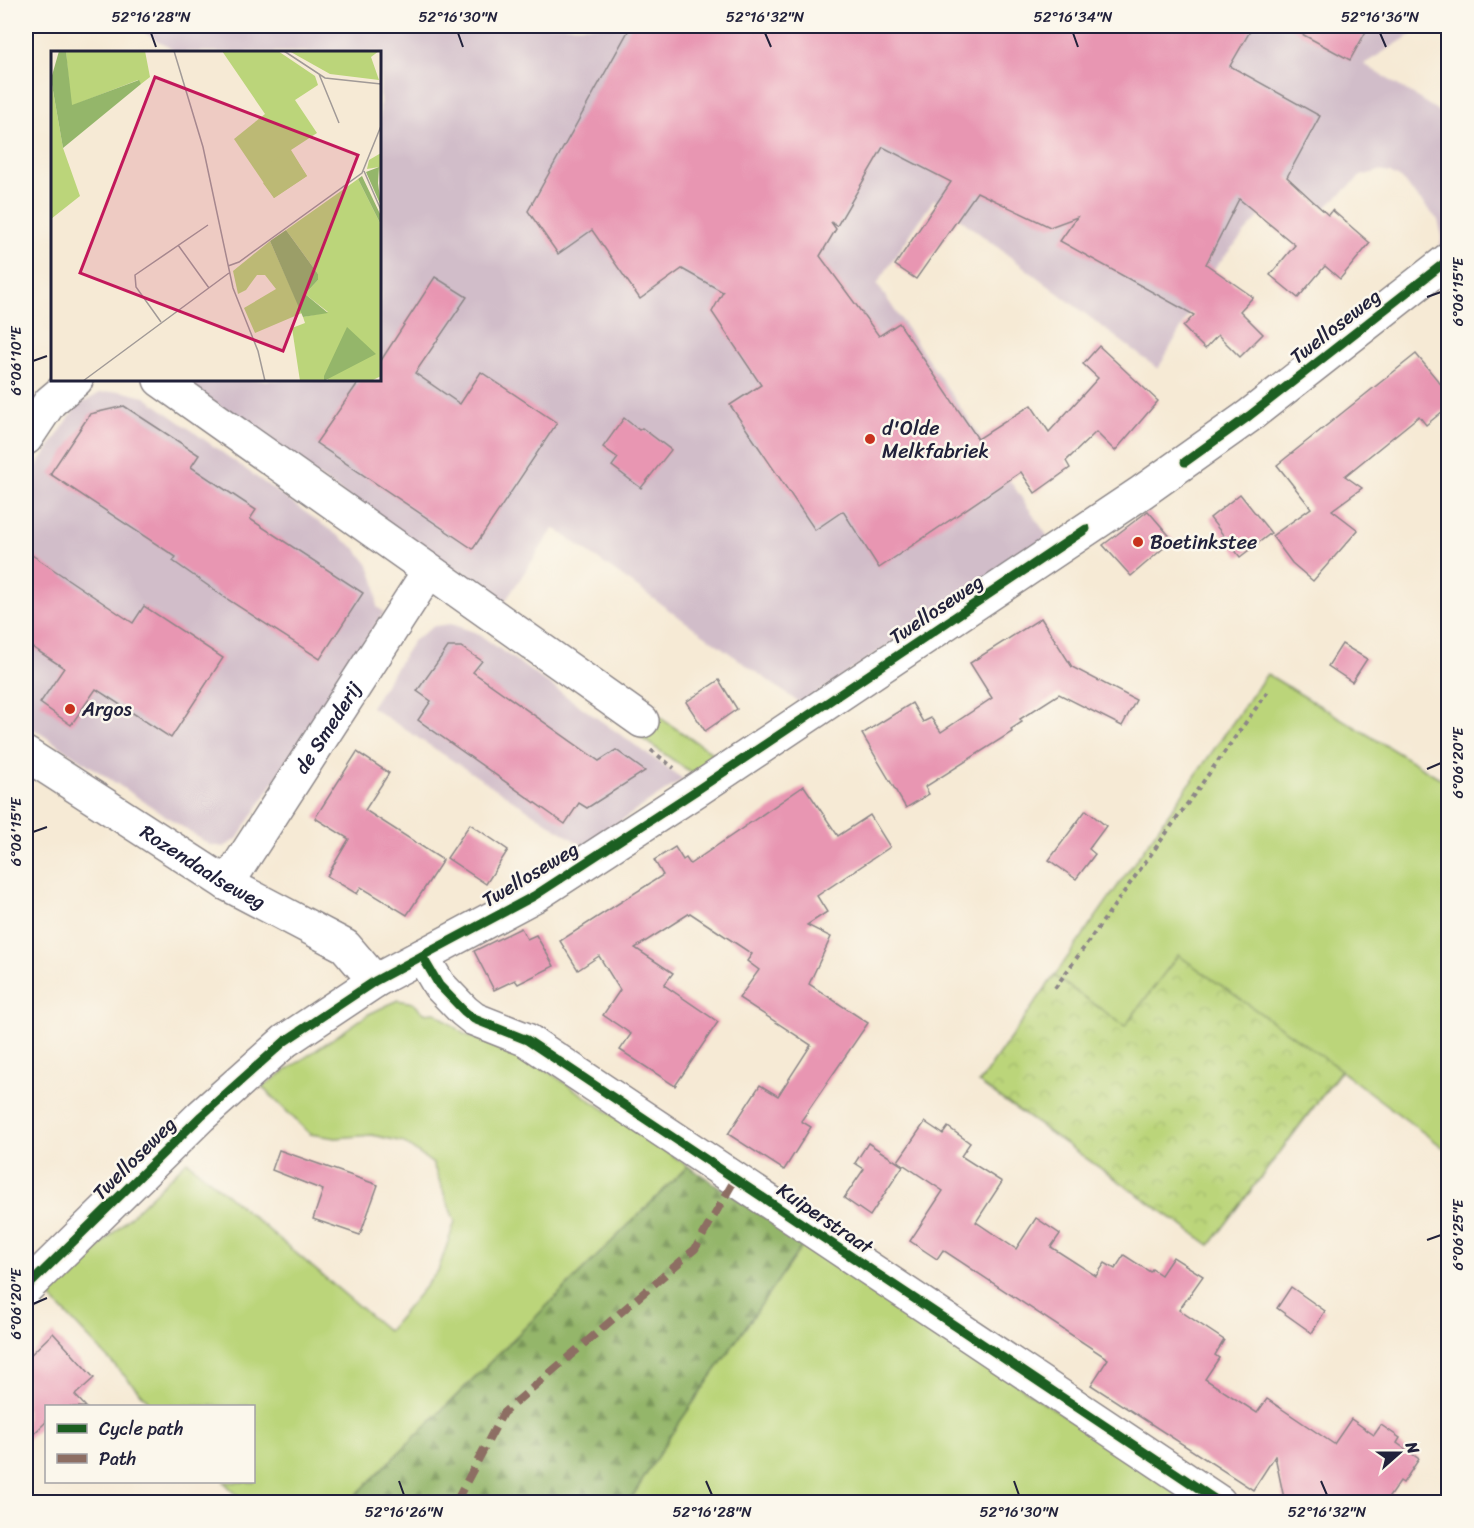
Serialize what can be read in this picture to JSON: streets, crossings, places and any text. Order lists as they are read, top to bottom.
{
  "streets": {
    "street": [
      "Twelloseweg",
      "de Smederij",
      "Rozendaalseweg",
      "Kuiperstraat"
    ]
  },
  "crossings": [
    ["Twelloseweg", "Rozendaalseweg"],
    ["Twelloseweg", "Kuiperstraat"],
    ["de Smederij", "Rozendaalseweg"]
  ],
  "places": ["d'Olde Melkfabriek", "Boetinkstee", "Argos"],
  "legend": ["Cycle path", "Path"],
  "north": "right",
  "coordinates": [
    "52°16'28\"N",
    "52°16'30\"N",
    "52°16'32\"N",
    "52°16'34\"N",
    "52°16'36\"N",
    "6°06'15\"E",
    "6°06'10\"E",
    "6°06'20\"E",
    "6°06'25\"E",
    "52°16'26\"N"
  ]
}
